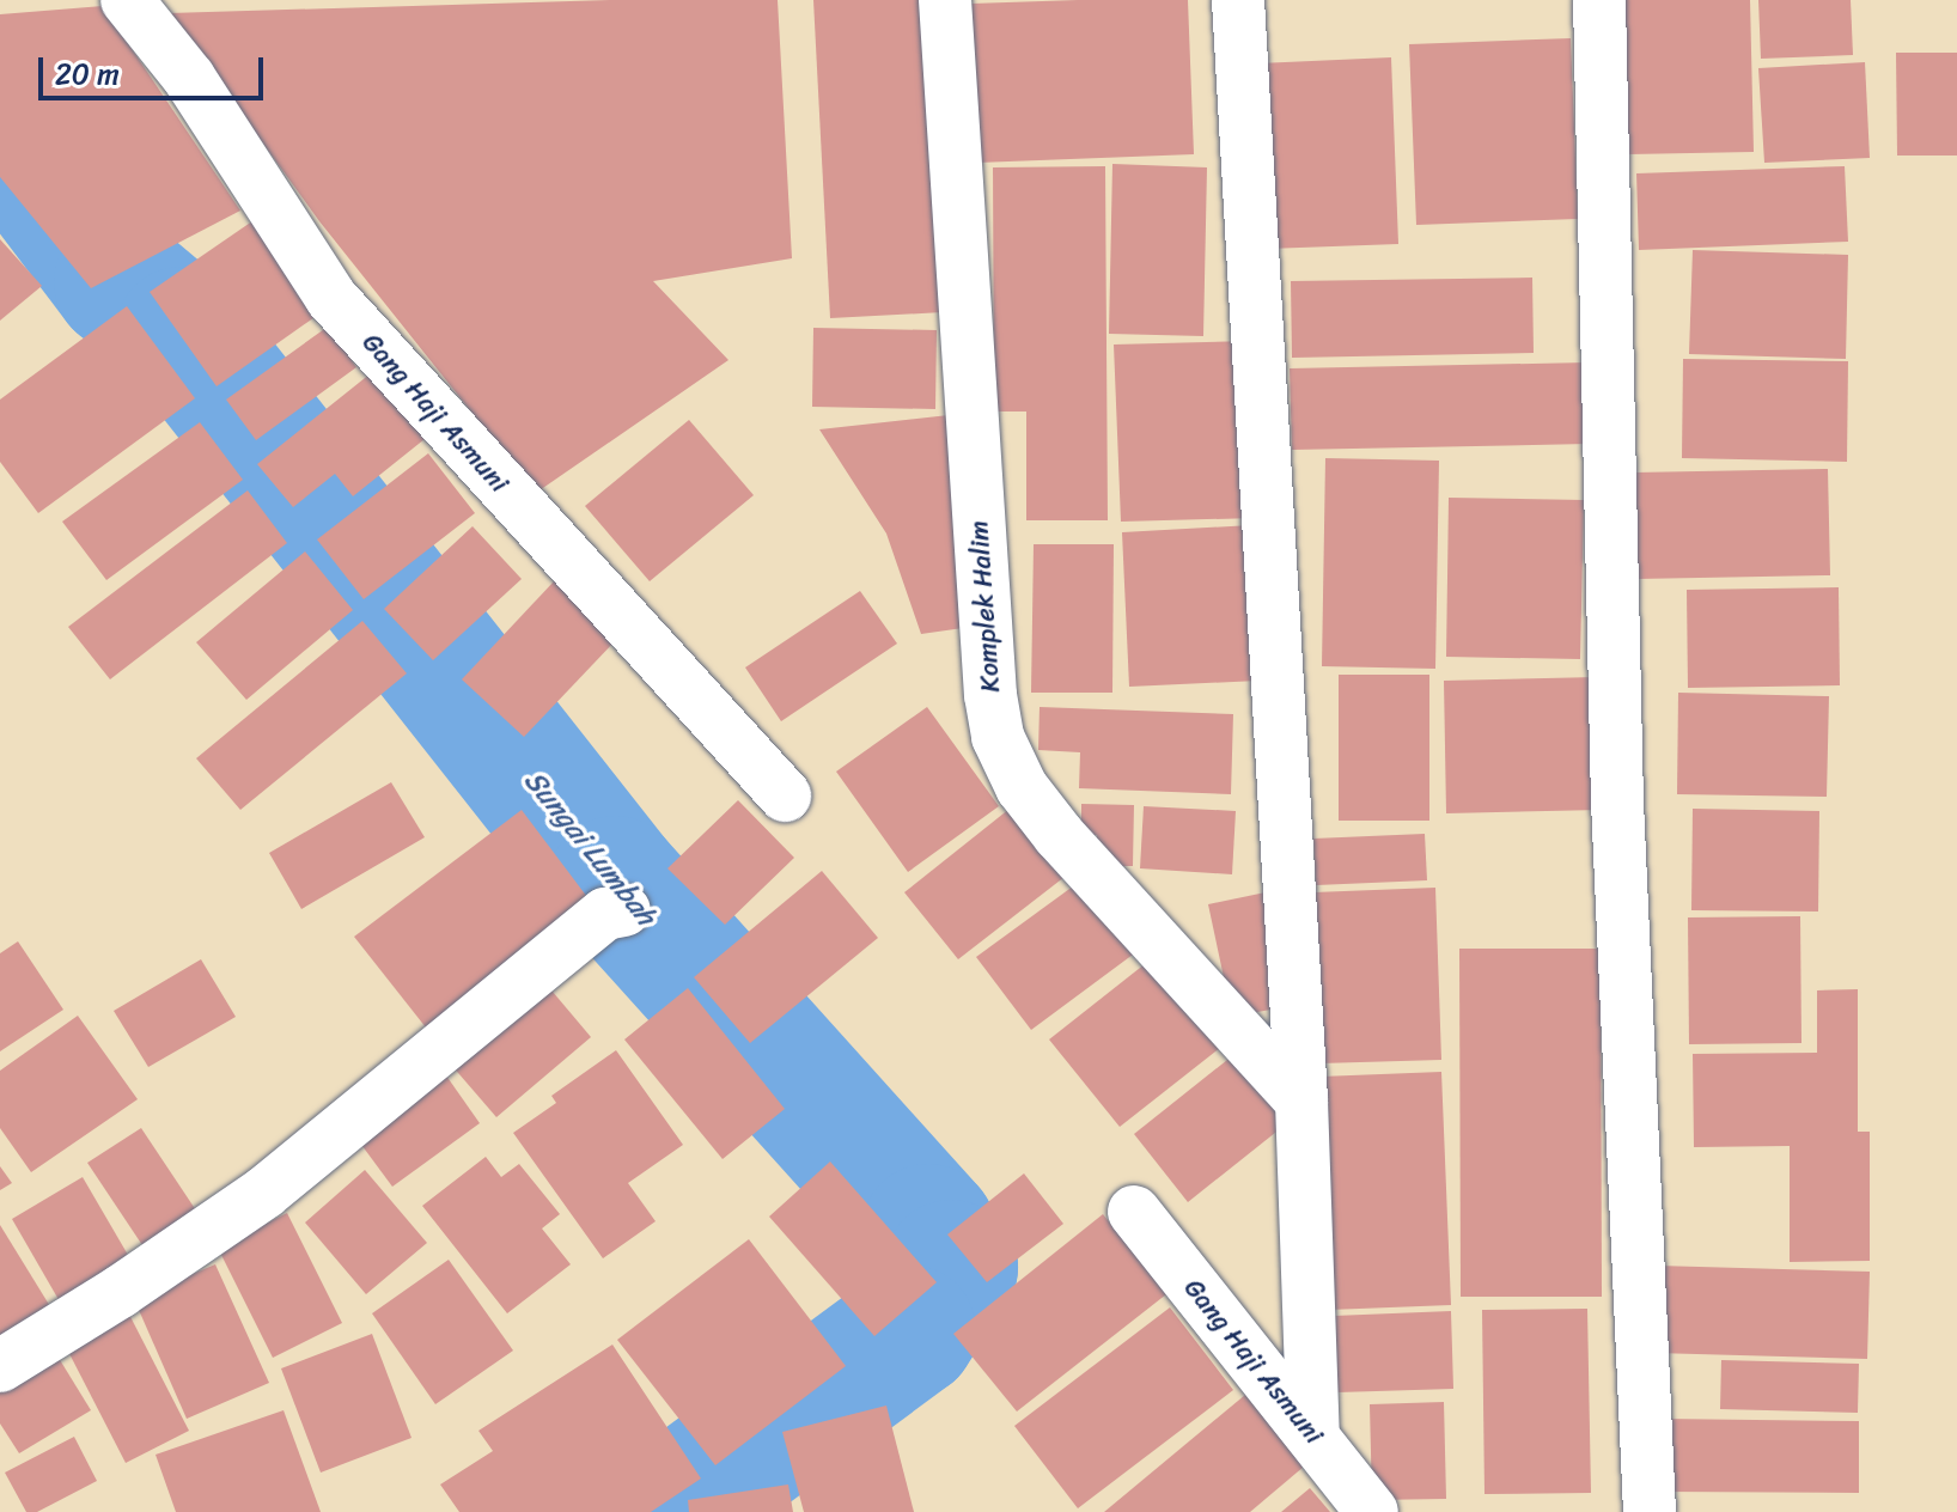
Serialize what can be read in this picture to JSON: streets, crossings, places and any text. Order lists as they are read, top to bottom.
{
  "streets": {
    "street": ["Gang Haji Asmuni", "Komplek Halim"]
  },
  "water": ["Sungai Lumbah"],
  "scale_bar": "20 m"
}
